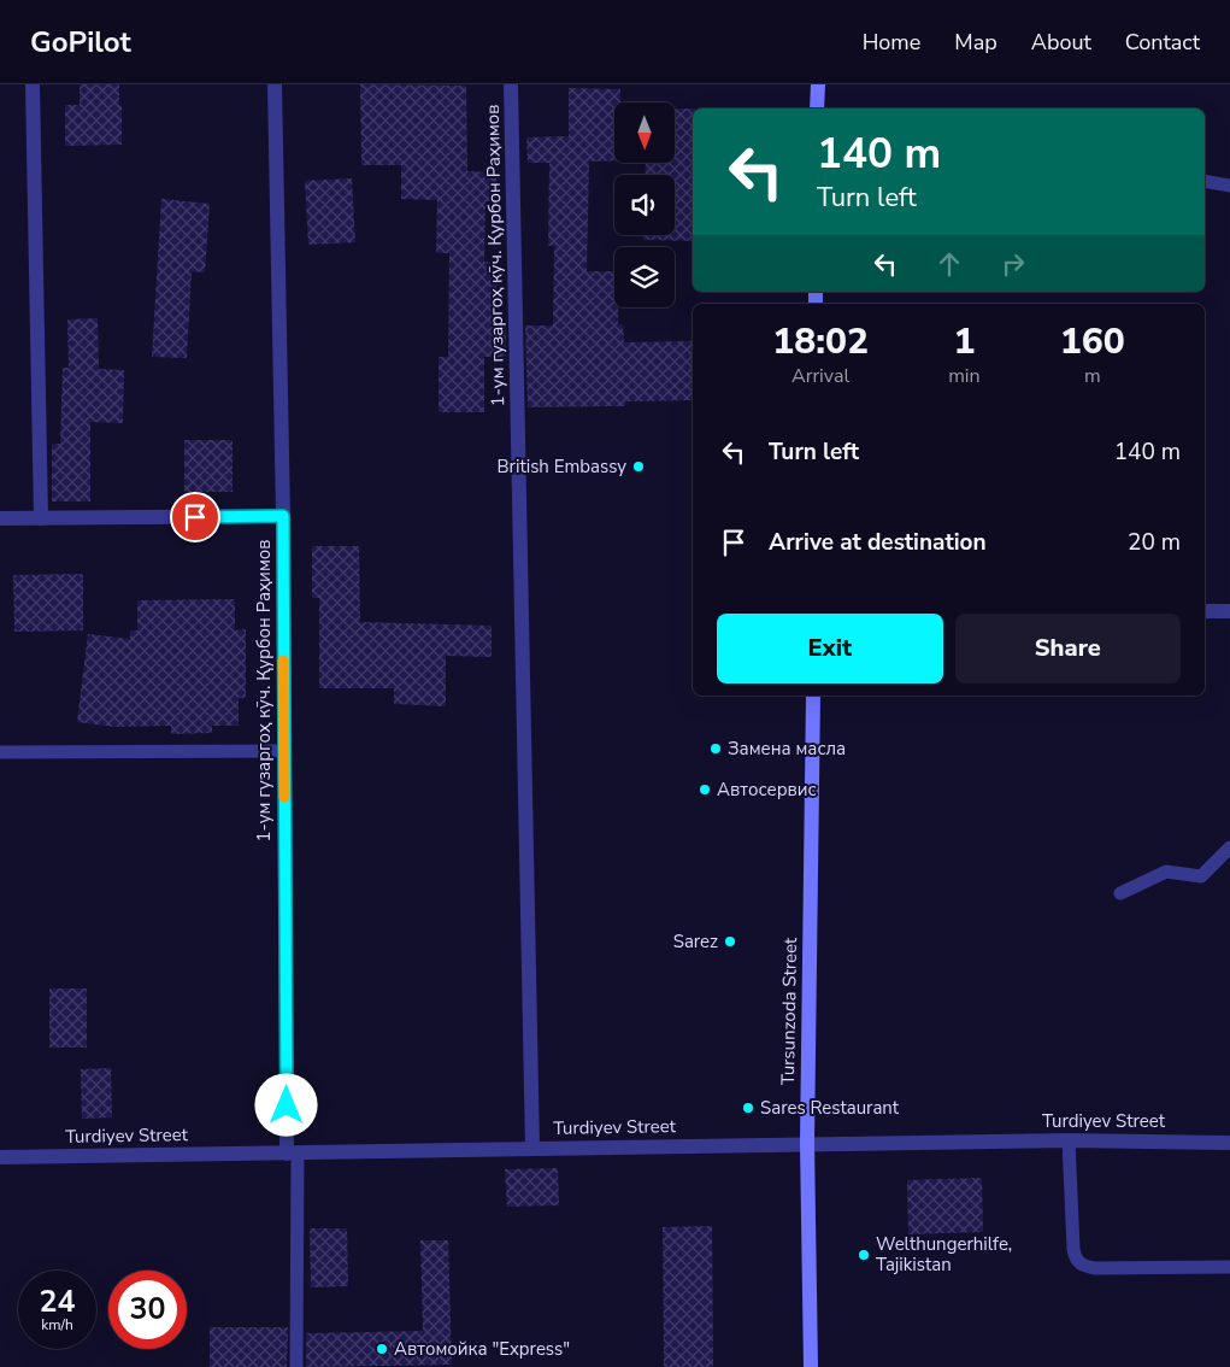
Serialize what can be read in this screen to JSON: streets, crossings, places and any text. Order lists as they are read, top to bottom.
{
  "streets": {
    "main road": ["Tursunzoda Street"],
    "street": ["1-ум гузаргоҳ кӯч. Қурбон Раҳимов", "Turdiyev Street"]
  },
  "crossings": [
    ["1-ум гузаргоҳ кӯч. Қурбон Раҳимов", "Turdiyev Street"],
    ["Tursunzoda Street", "Turdiyev Street"]
  ],
  "places": [
    "British Embassy",
    "Замена масла",
    "Автосервис",
    "Sarez",
    "Sares Restaurant",
    "Welthungerhilfe, Tajikistan",
    "Автомойка \"Express\""
  ],
  "north": "bottom",
  "page": {
    "header": "GoPilot",
    "nav": [
      "Home",
      "Map",
      "About",
      "Contact"
    ],
    "turn": ["140 m", "Turn left"],
    "eta": [
      "18:02",
      "Arrival",
      "1",
      "min",
      "160",
      "m"
    ],
    "list": [
      {
        "name": "Turn left",
        "value": "140 m"
      },
      {
        "name": "Arrive at destination",
        "value": "20 m"
      }
    ],
    "buttons": ["Exit", "Share"],
    "speed": "24 km/h",
    "limit": "30"
  }
}
